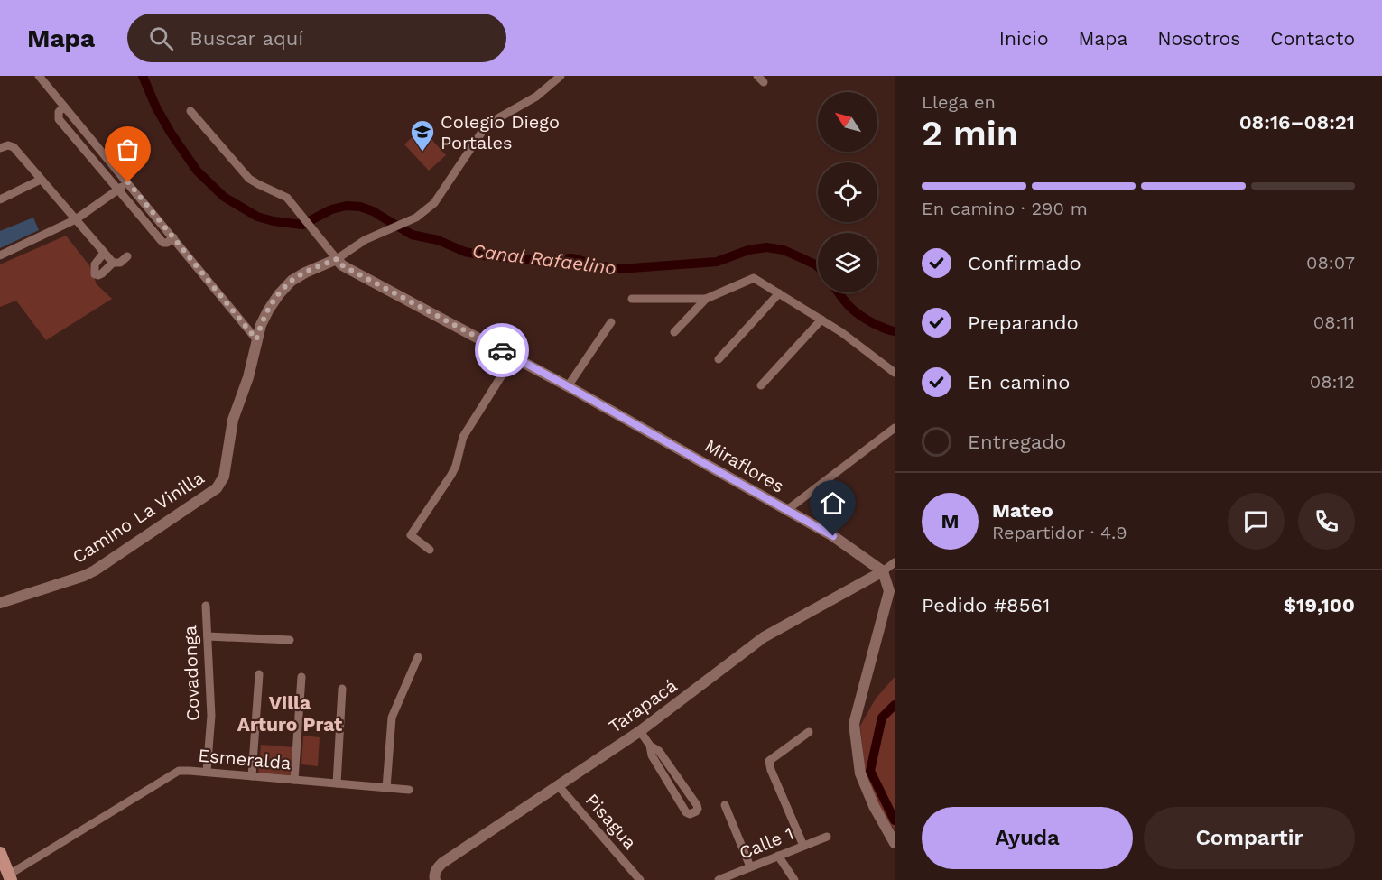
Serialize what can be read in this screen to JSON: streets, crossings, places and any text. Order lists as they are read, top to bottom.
{
  "streets": {
    "street": [
      "Miraflores",
      "Camino La Vinilla",
      "Covadonga",
      "Tarapacá",
      "Esmeralda",
      "Pisagua",
      "Calle 1"
    ]
  },
  "crossings": [
    ["Miraflores", "Camino La Vinilla"],
    ["Miraflores", "Tarapacá"],
    ["Covadonga", "Esmeralda"],
    ["Tarapacá", "Pisagua"]
  ],
  "districts": ["Villa Arturo Prat"],
  "water": ["Canal Rafaelino"],
  "places": {
    "school or university": ["Colegio Diego Portales"]
  },
  "north": "top left",
  "page": {
    "header": "Mapa",
    "search": "Buscar aquí",
    "nav": [
      "Inicio",
      "Mapa",
      "Nosotros",
      "Contacto"
    ],
    "heading": ["2 min", "Llega en", "08:16–08:21"],
    "panel": [
      "Mateo",
      "Repartidor · 4.9",
      "Pedido #8561",
      "$19,100"
    ],
    "bar": "En camino · 290 m",
    "list": [
      ["Confirmado", "08:07"],
      ["Preparando", "08:11"],
      ["En camino", "08:12"],
      "Entregado"
    ],
    "round": "M",
    "buttons": ["Ayuda", "Compartir"]
  }
}
